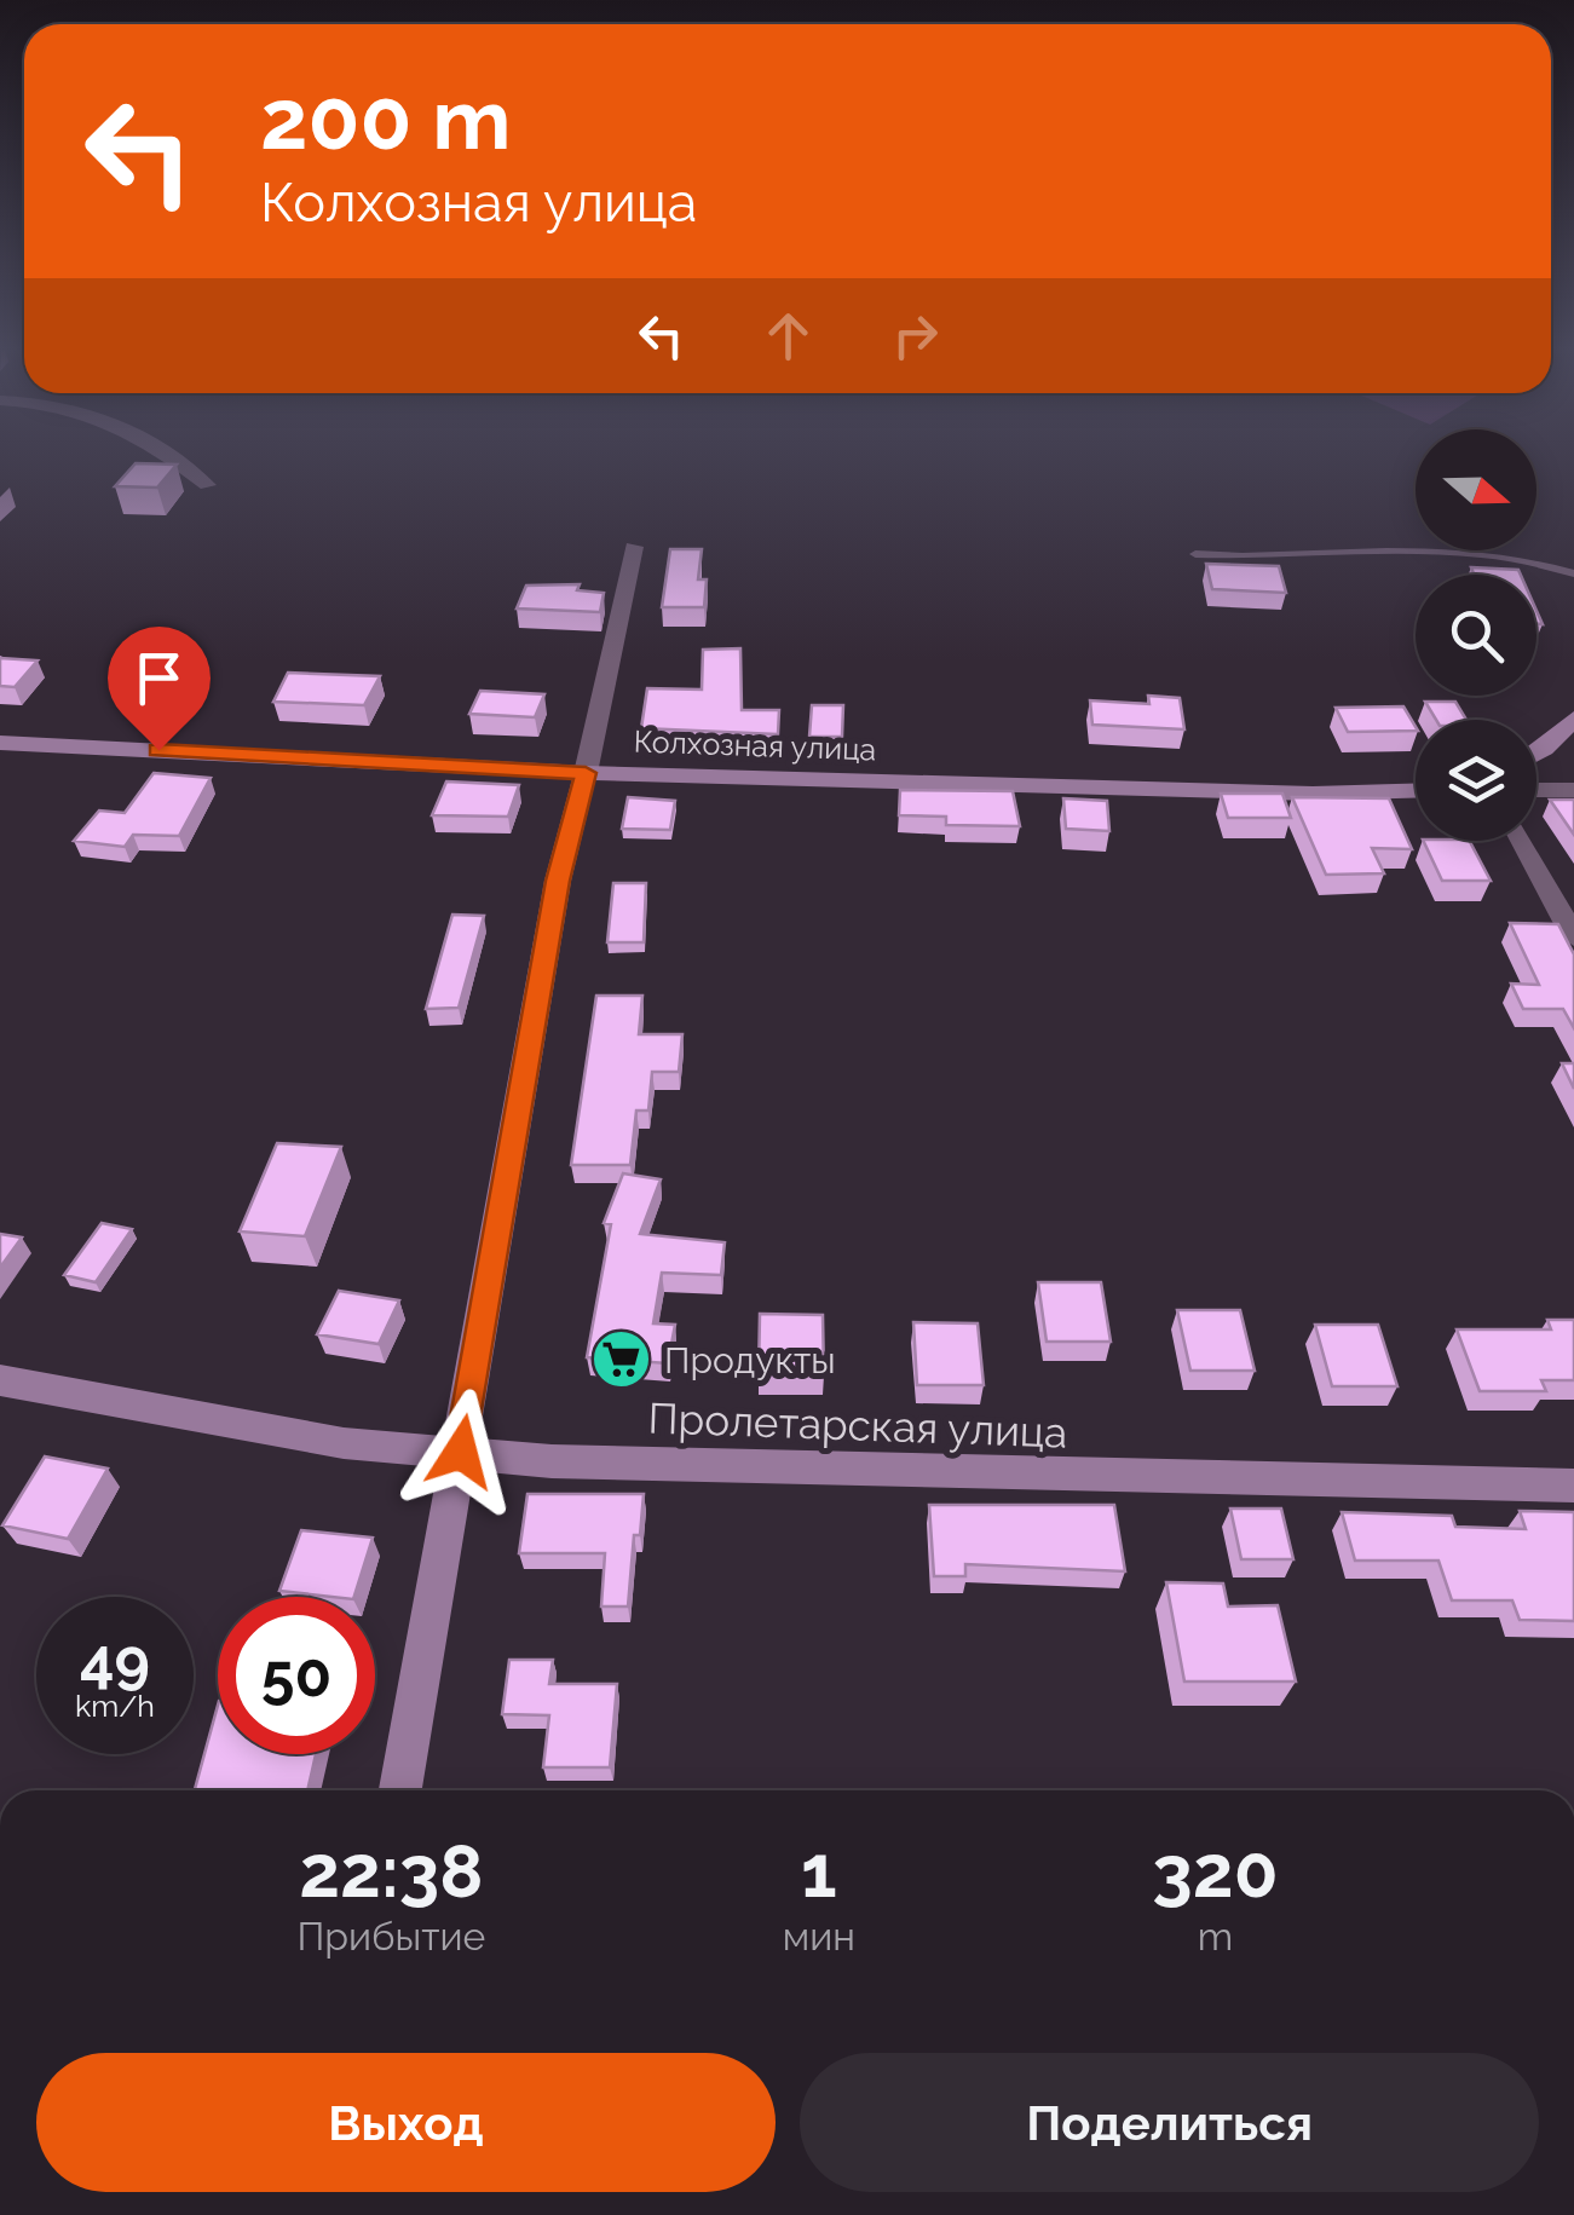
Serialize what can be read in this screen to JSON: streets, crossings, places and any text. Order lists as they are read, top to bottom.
{
  "streets": {
    "main road": ["Колхозная улица", "Пролетарская улица"]
  },
  "places": {
    "supermarket": ["Продукты"]
  },
  "north": "right",
  "page": {
    "turn": ["200 m", "Колхозная улица"],
    "speed": "49 km/h",
    "limit": "50",
    "eta": [
      "22:38",
      "Прибытие",
      "1",
      "мин",
      "320",
      "m"
    ],
    "buttons": ["Выход", "Поделиться"]
  }
}
